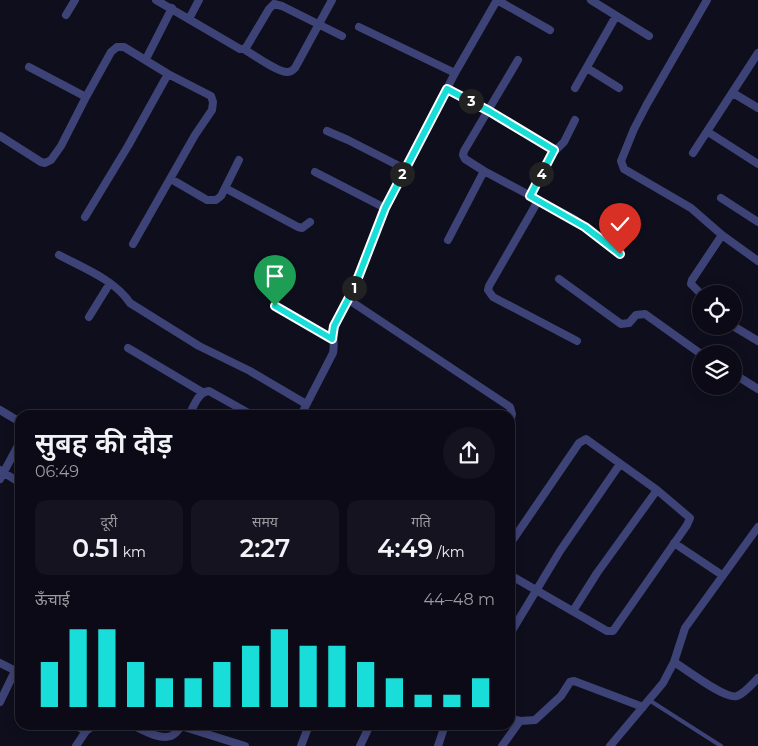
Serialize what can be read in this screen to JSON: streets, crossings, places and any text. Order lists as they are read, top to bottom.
{
  "page": {
    "pins": [
      "3",
      "2",
      "4",
      "1"
    ],
    "heading": ["सुबह की दौड़", "06:49"],
    "stats": [
      ["दूरी", "0.51 km"],
      ["समय", "2:27"],
      ["गति", "4:49 /km"]
    ],
    "chart": ["ऊँचाई", "44–48 m"]
  }
}
